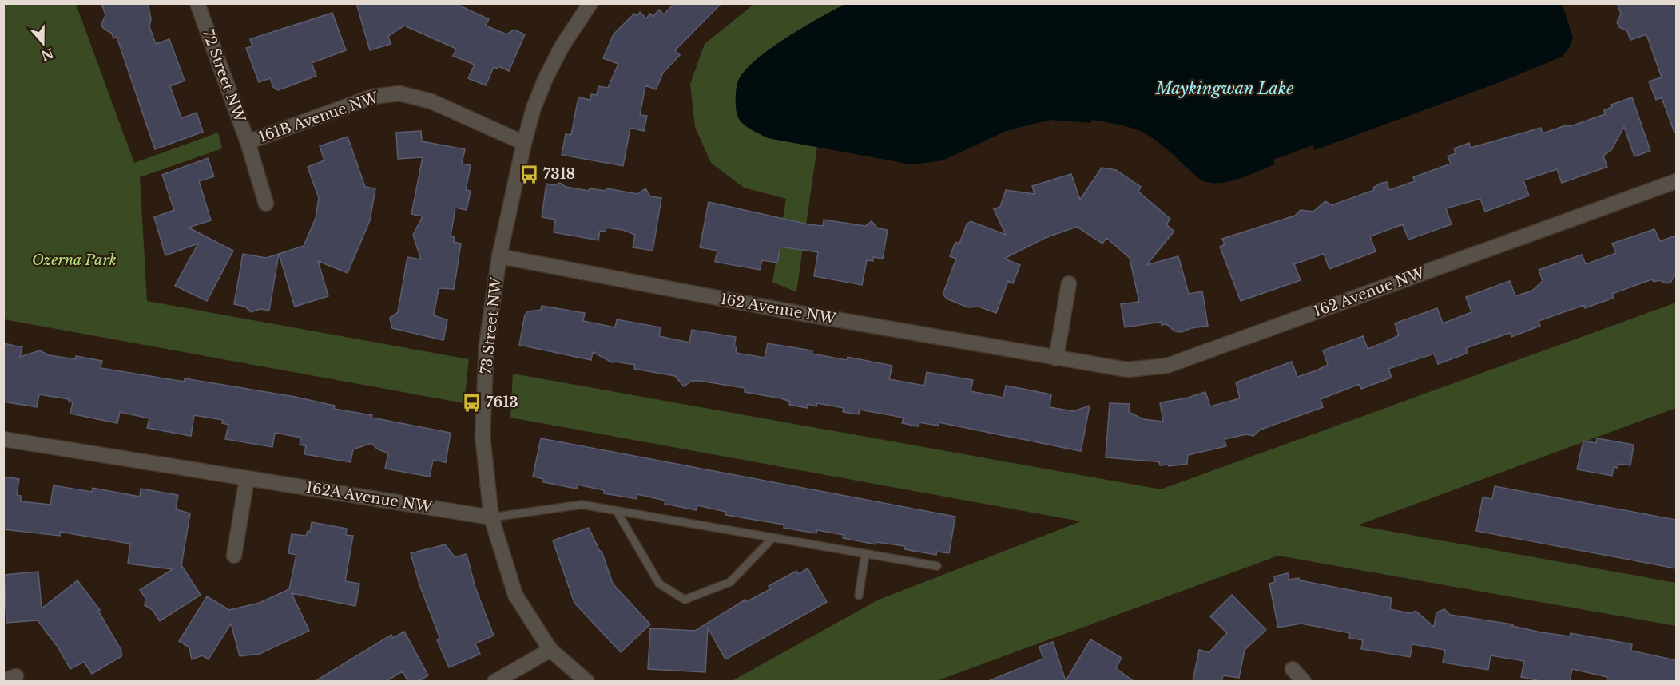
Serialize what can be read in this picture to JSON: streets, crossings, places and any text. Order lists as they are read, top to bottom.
{
  "streets": {
    "street": [
      "72 Street NW",
      "161B Avenue NW",
      "162 Avenue NW",
      "73 Street NW",
      "162A Avenue NW"
    ]
  },
  "crossings": [
    ["72 Street NW", "161B Avenue NW"],
    ["161B Avenue NW", "73 Street NW"],
    ["162 Avenue NW", "73 Street NW"],
    ["73 Street NW", "162A Avenue NW"]
  ],
  "water": ["Maykingwan Lake"],
  "parks": ["Ozerna Park"],
  "places": {
    "bus stop": ["7318", "7613"]
  },
  "north": "bottom"
}
